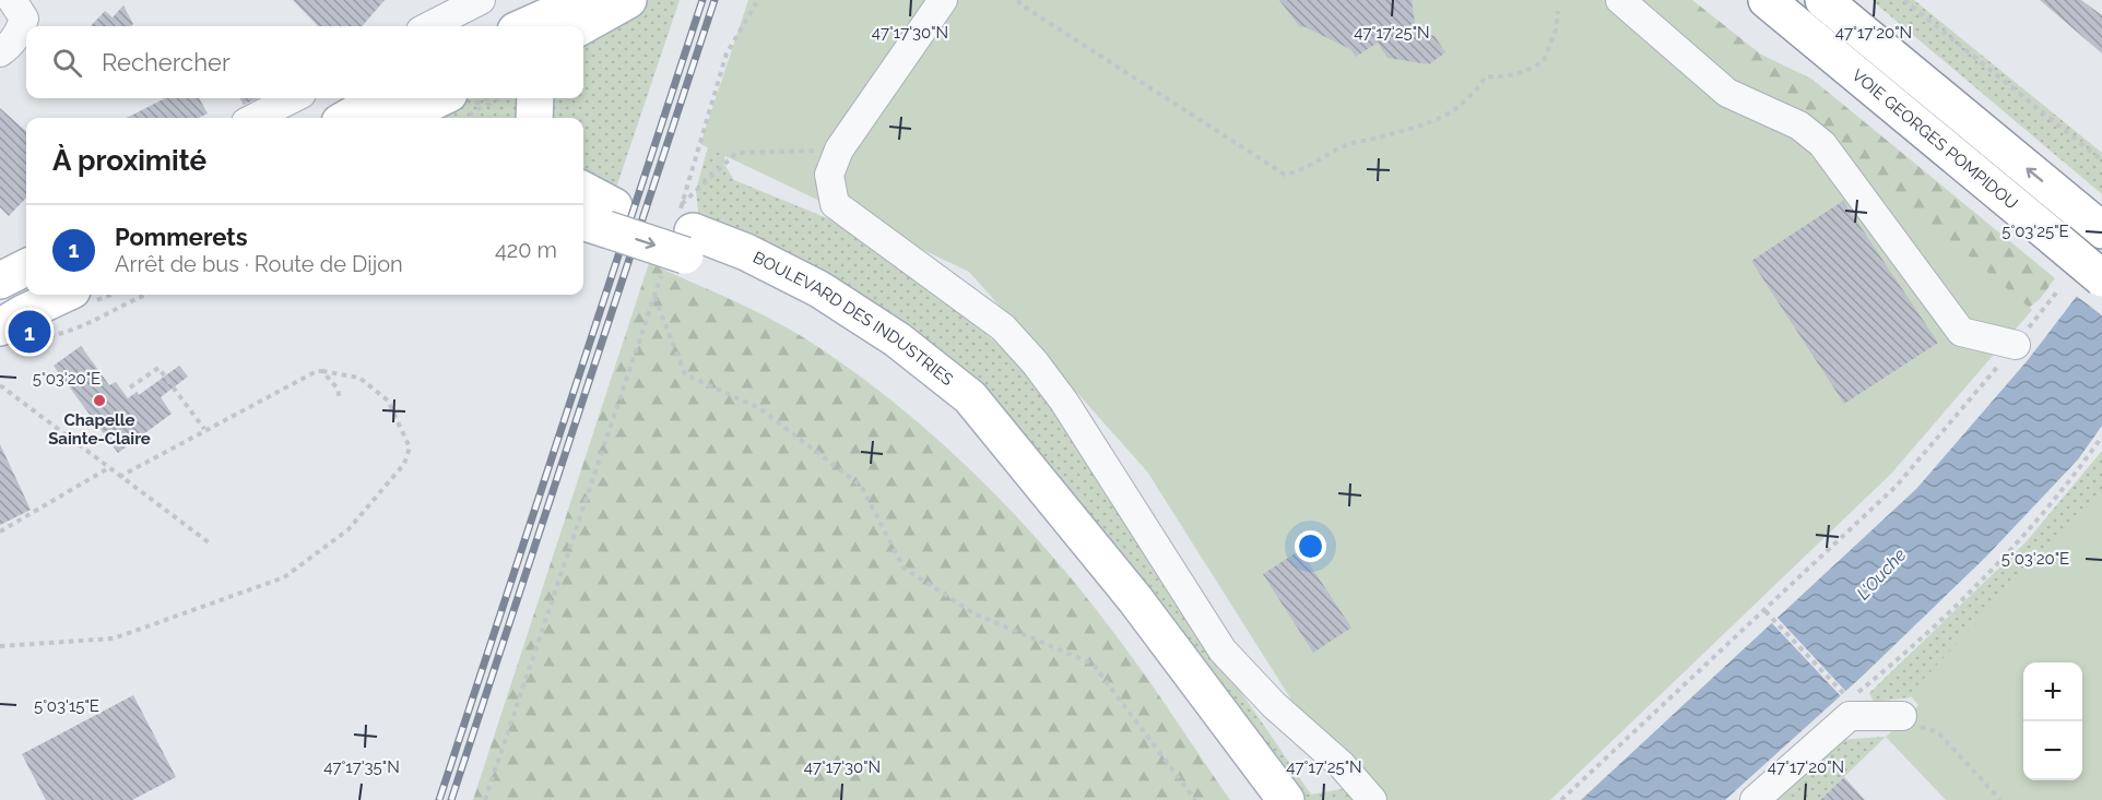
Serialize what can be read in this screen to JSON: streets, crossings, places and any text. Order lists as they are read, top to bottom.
{
  "streets": {
    "main road": ["VOIE GEORGES POMPIDOU", "BOULEVARD DES INDUSTRIES"]
  },
  "water": ["L'Ouche"],
  "places": ["Chapelle Sainte-Claire"],
  "page": {
    "search": "Rechercher",
    "heading": "À proximité",
    "list": [
      {
        "mark": "1",
        "name": "Pommerets",
        "note": "Arrêt de bus · Route de Dijon",
        "value": "420 m"
      }
    ],
    "pins": "1",
    "map_buttons": ["+", "−"]
  },
  "coordinates": [
    "47°17'30\"N",
    "47°17'25\"N",
    "47°17'20\"N",
    "5°03'25\"E",
    "5°03'20\"E",
    "5°03'15\"E",
    "47°17'35\"N"
  ]
}
